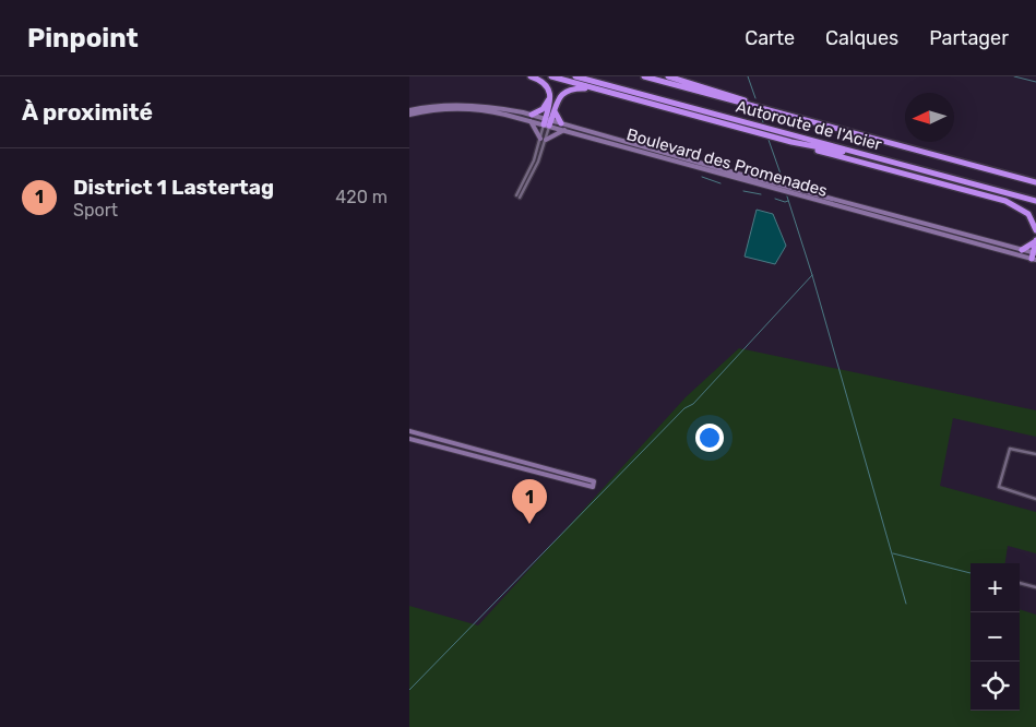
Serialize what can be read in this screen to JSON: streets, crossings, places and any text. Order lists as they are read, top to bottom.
{
  "streets": {
    "highway": ["Autoroute de l'Acier"],
    "street": ["Boulevard des Promenades"]
  },
  "north": "left",
  "page": {
    "header": "Pinpoint",
    "nav": ["Carte", "Calques", "Partager"],
    "heading": "À proximité",
    "list": [
      {
        "mark": "1",
        "name": "District 1 Lastertag",
        "note": "Sport",
        "value": "420 m"
      }
    ],
    "pins": "1",
    "map_buttons": ["+", "−"]
  }
}
